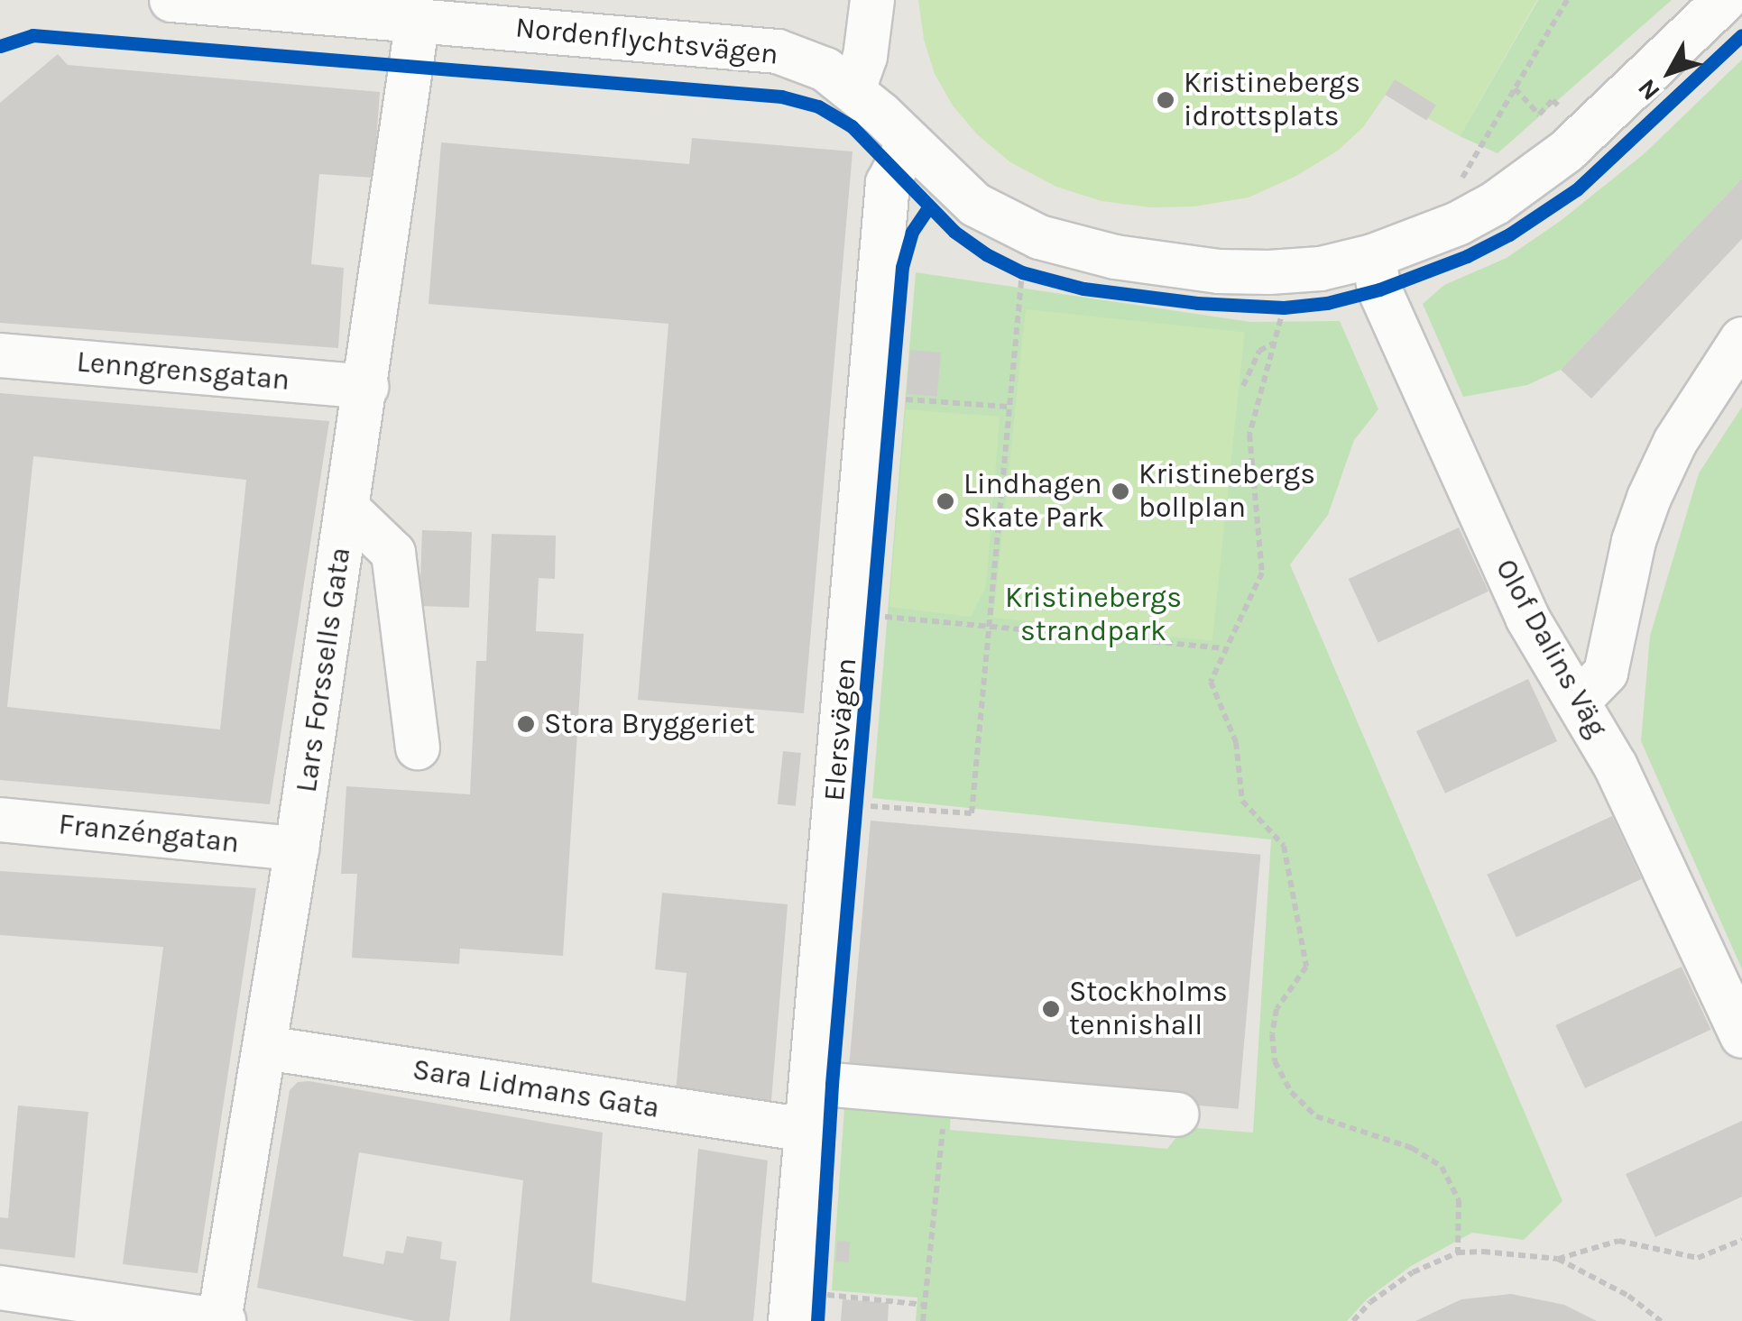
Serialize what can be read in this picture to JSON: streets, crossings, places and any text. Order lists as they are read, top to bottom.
{
  "streets": {
    "street": [
      "Nordenflychtsvägen",
      "Lenngrensgatan",
      "Olof Dalins Väg",
      "Lars Forssells Gata",
      "Elersvägen",
      "Franzéngatan",
      "Sara Lidmans Gata"
    ]
  },
  "crossings": [
    ["Nordenflychtsvägen", "Olof Dalins Väg"],
    ["Nordenflychtsvägen", "Lars Forssells Gata"],
    ["Nordenflychtsvägen", "Elersvägen"],
    ["Lenngrensgatan", "Lars Forssells Gata"],
    ["Lars Forssells Gata", "Franzéngatan"],
    ["Lars Forssells Gata", "Sara Lidmans Gata"],
    ["Elersvägen", "Sara Lidmans Gata"]
  ],
  "parks": ["Kristinebergs strandpark"],
  "places": [
    "Kristinebergs idrottsplats",
    "Kristinebergs bollplan",
    "Lindhagen Skate Park",
    "Stora Bryggeriet",
    "Stockholms tennishall"
  ],
  "north": "bottom left"
}
